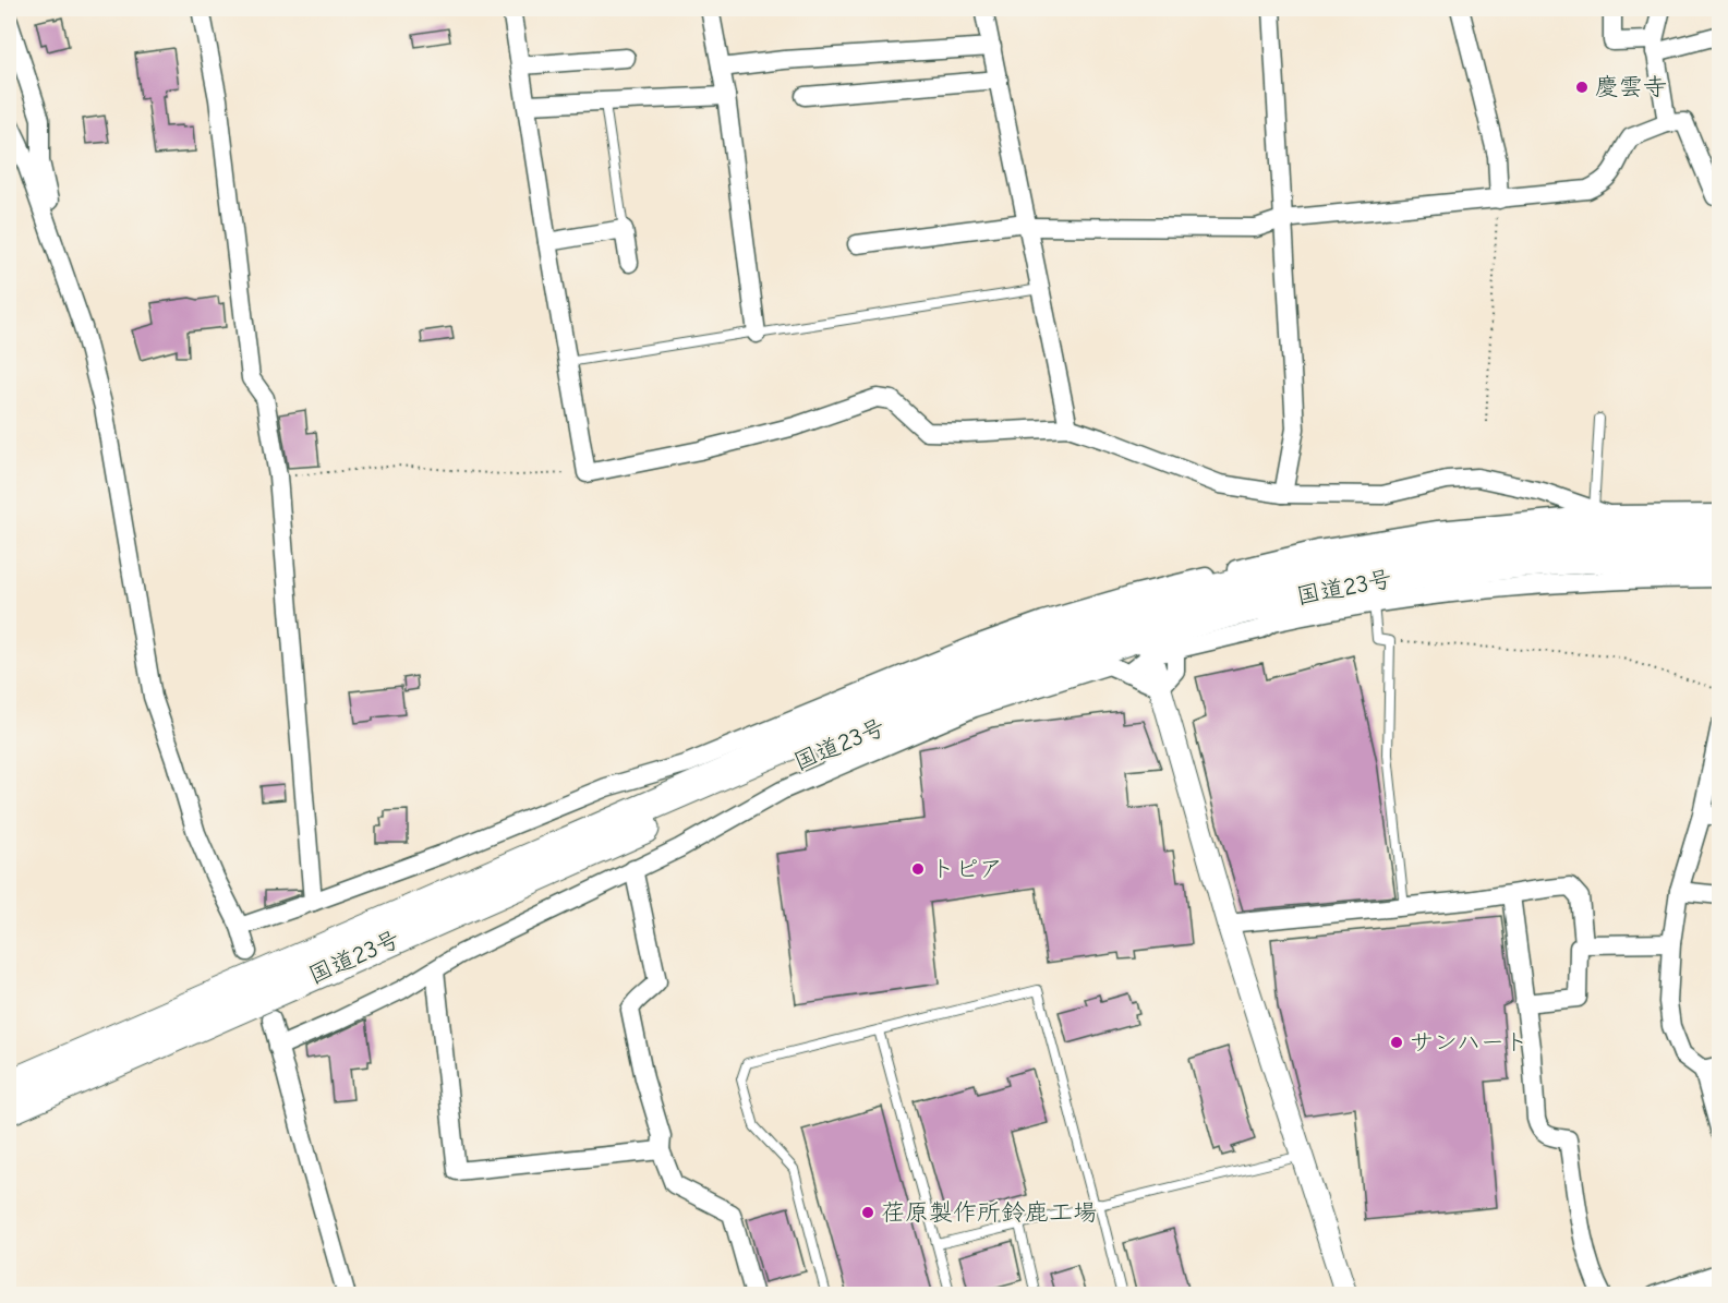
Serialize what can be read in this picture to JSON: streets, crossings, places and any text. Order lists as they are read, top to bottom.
{
  "streets": {
    "highway": ["国道23号"]
  },
  "places": [
    "慶雲寺",
    "トピア",
    "サンハート",
    "荏原製作所鈴鹿工場"
  ]
}
